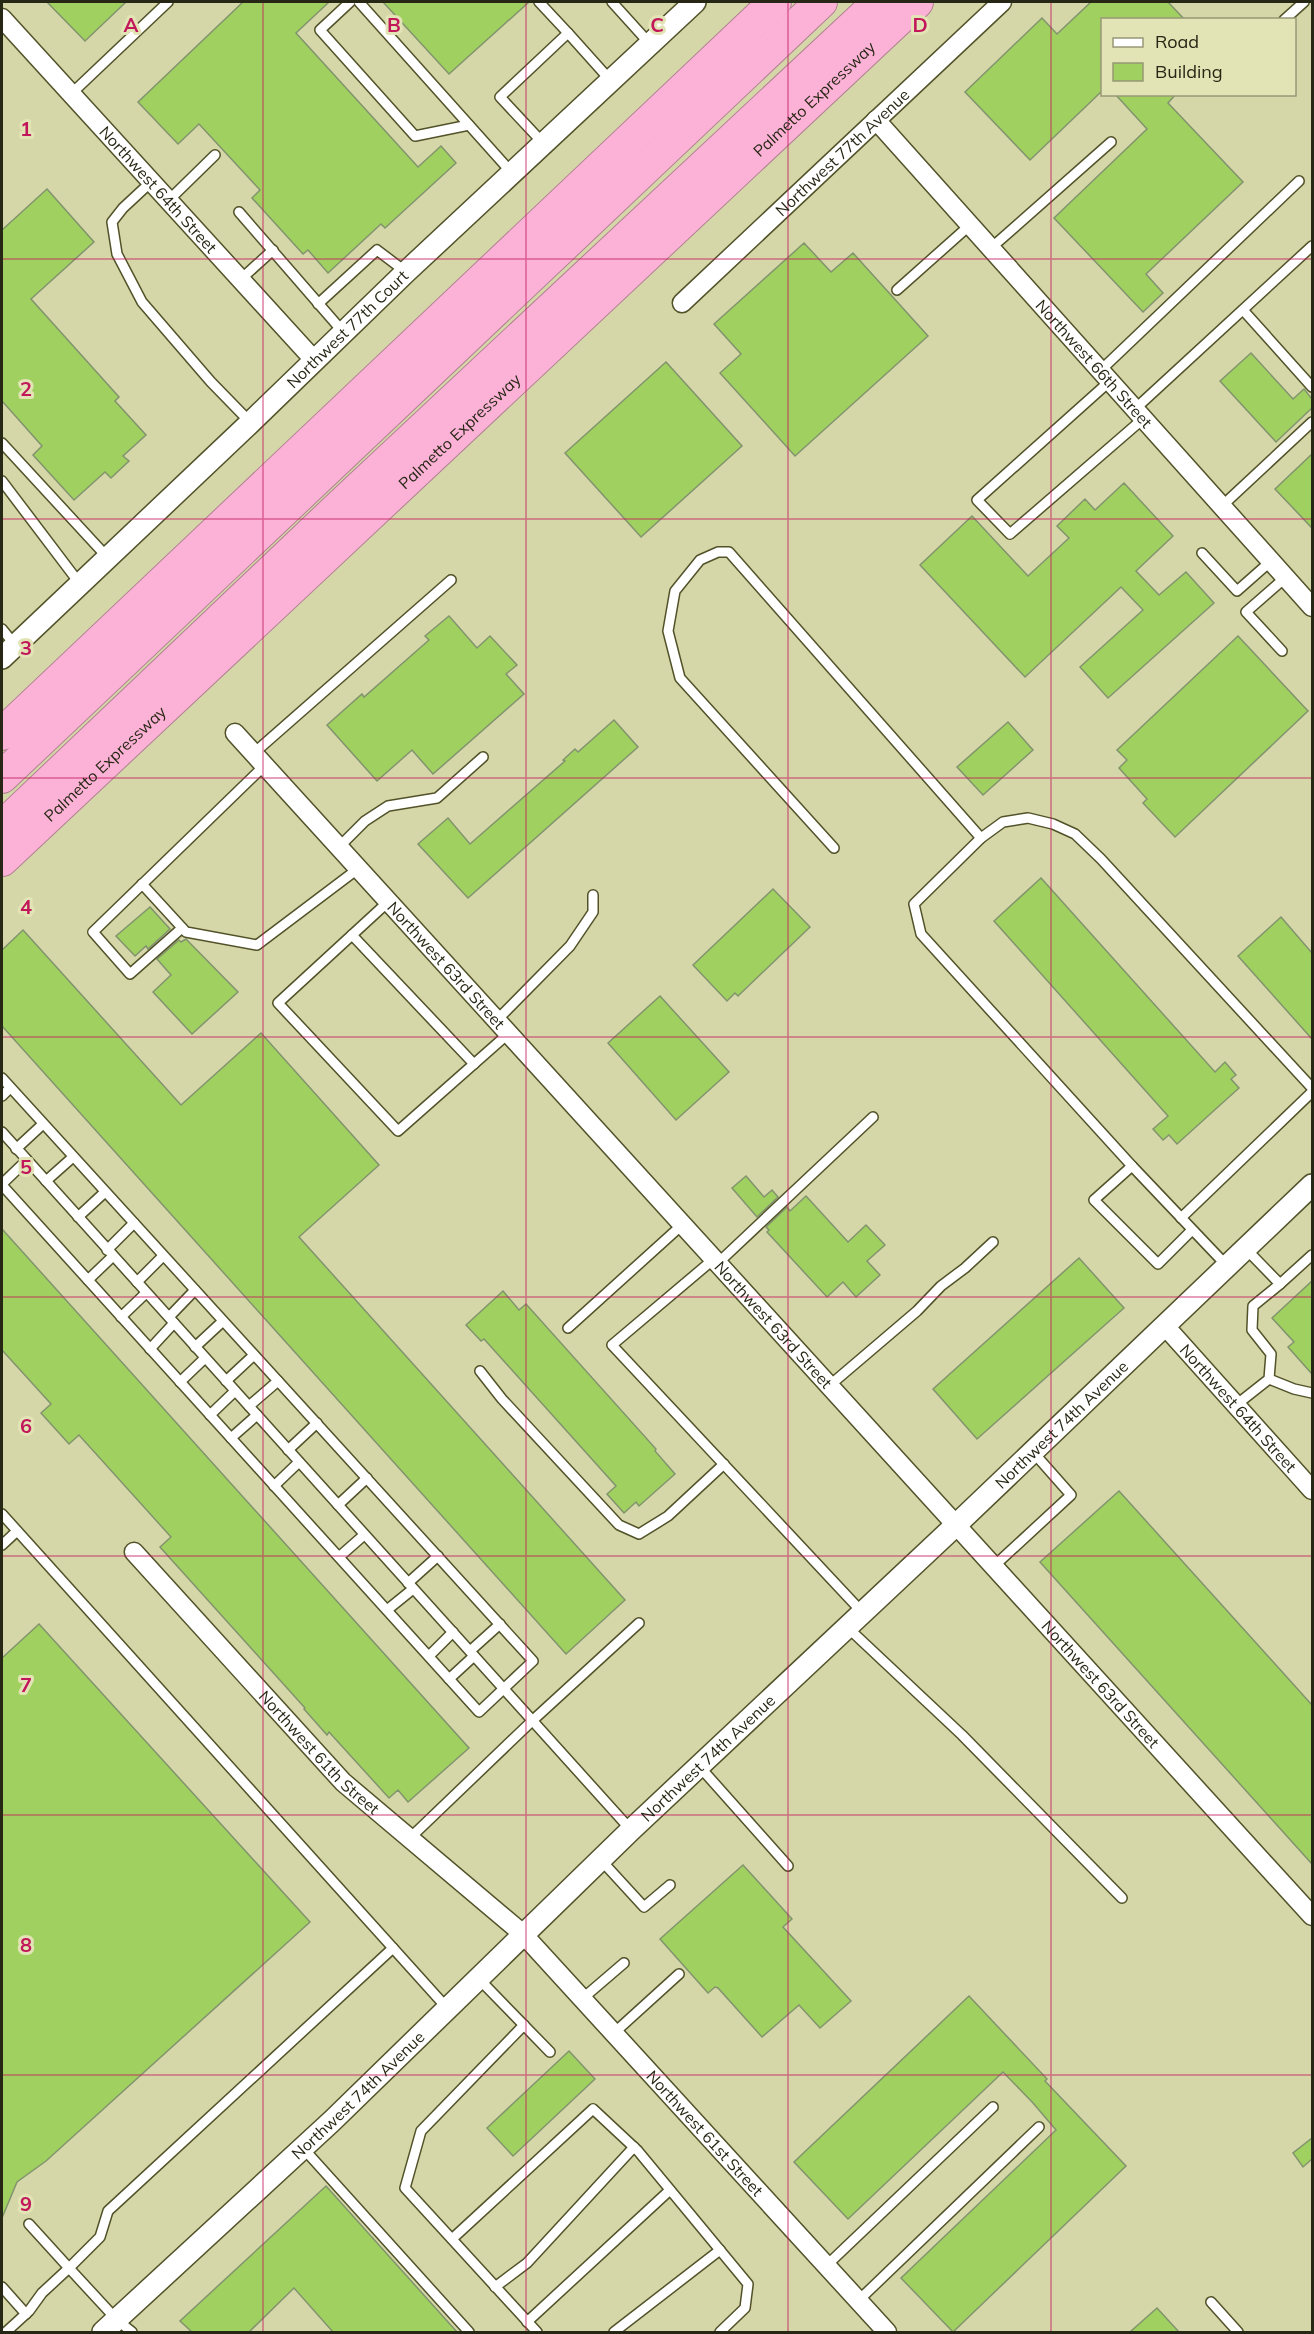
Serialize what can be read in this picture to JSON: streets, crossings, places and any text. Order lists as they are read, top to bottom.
{
  "streets": {
    "highway": ["Palmetto Expressway"],
    "street": [
      "Northwest 77th Avenue",
      "Northwest 64th Street",
      "Northwest 77th Court",
      "Northwest 66th Street",
      "Northwest 63rd Street",
      "Northwest 74th Avenue",
      "Northwest 61th Street",
      "Northwest 61st Street"
    ]
  },
  "crossings": [
    ["Northwest 77th Avenue", "Northwest 66th Street"],
    ["Northwest 64th Street", "Northwest 77th Court"],
    ["Northwest 64th Street", "Northwest 74th Avenue"],
    ["Northwest 63rd Street", "Northwest 74th Avenue"],
    ["Northwest 74th Avenue", "Northwest 61th Street"],
    ["Northwest 74th Avenue", "Northwest 61st Street"],
    ["Northwest 61th Street", "Northwest 61st Street"]
  ],
  "legend": ["Road", "Building"],
  "grid": {
    "columns": [
      "A",
      "B",
      "C",
      "D"
    ],
    "rows": [
      "1",
      "2",
      "3",
      "4",
      "5",
      "6",
      "7",
      "8",
      "9"
    ]
  }
}
